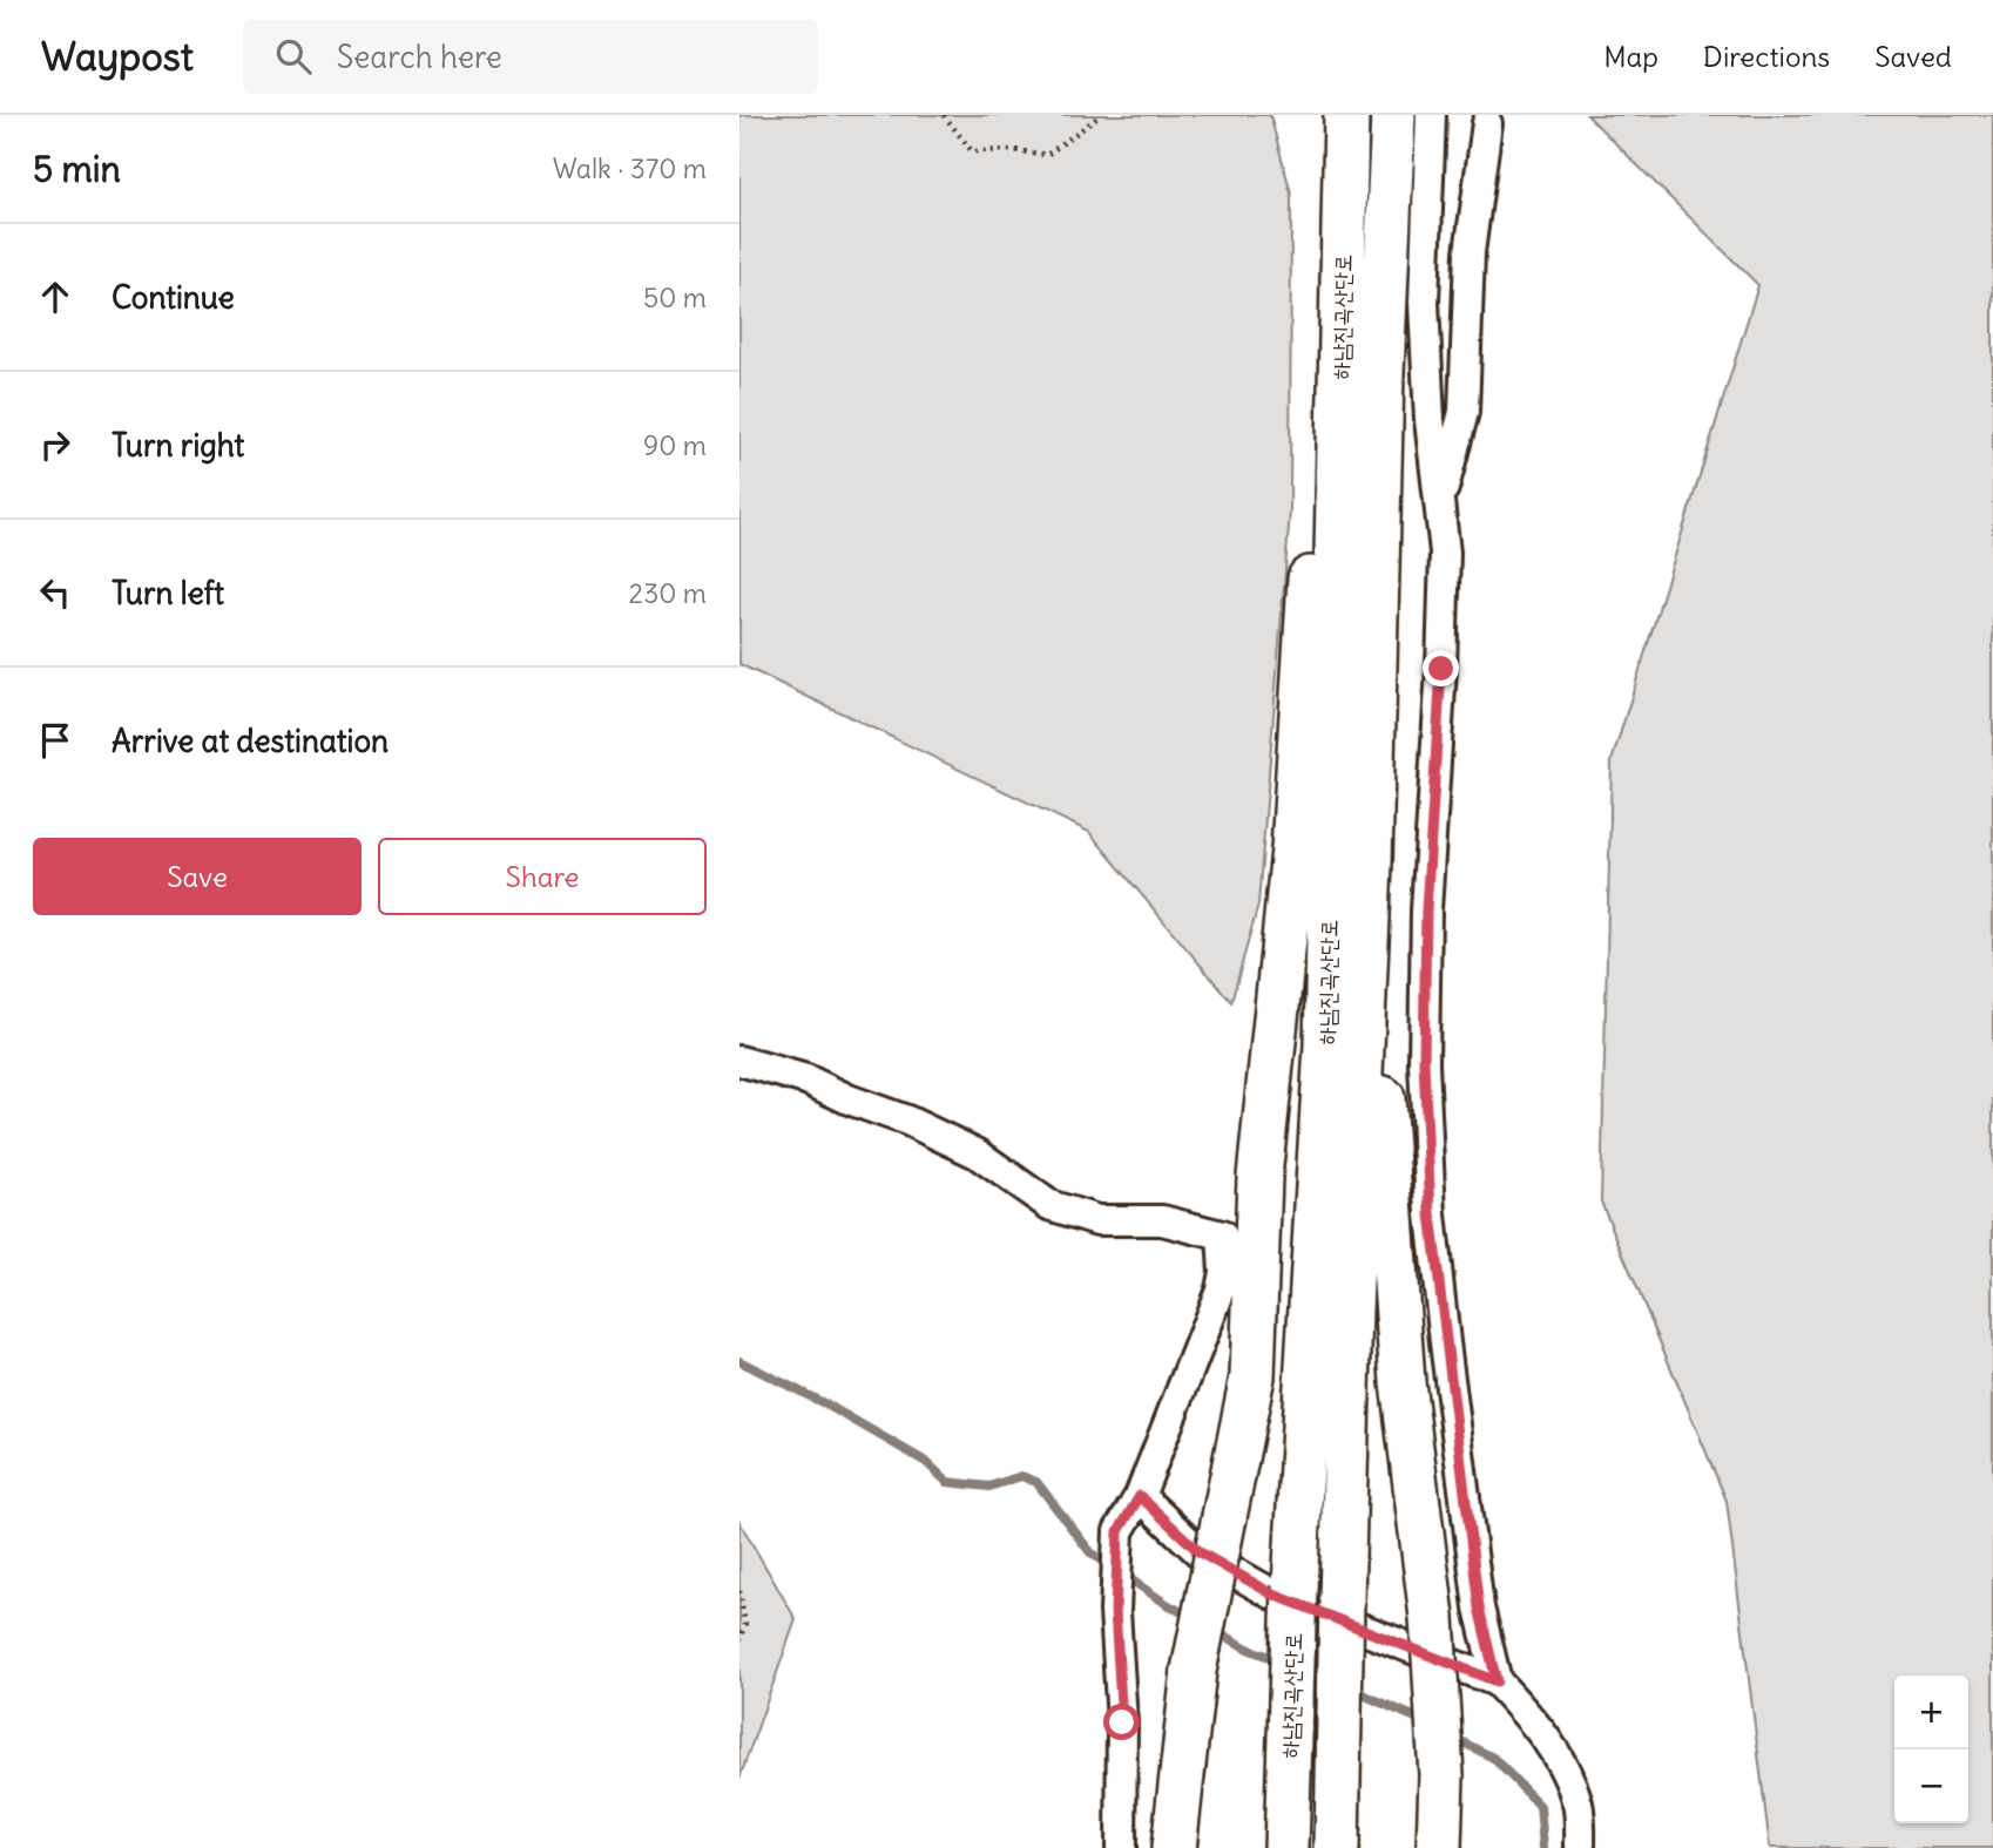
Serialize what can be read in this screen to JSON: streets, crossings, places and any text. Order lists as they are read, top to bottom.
{
  "streets": {
    "highway": ["하남진곡산단로"]
  },
  "page": {
    "header": "Waypost",
    "search": "Search here",
    "nav": ["Map", "Directions", "Saved"],
    "heading": ["5 min", "Walk · 370 m"],
    "list": [
      ["Continue", "50 m"],
      ["Turn right", "90 m"],
      ["Turn left", "230 m"],
      "Arrive at destination"
    ],
    "buttons": ["Save", "Share"],
    "map_buttons": ["+", "−"]
  }
}
